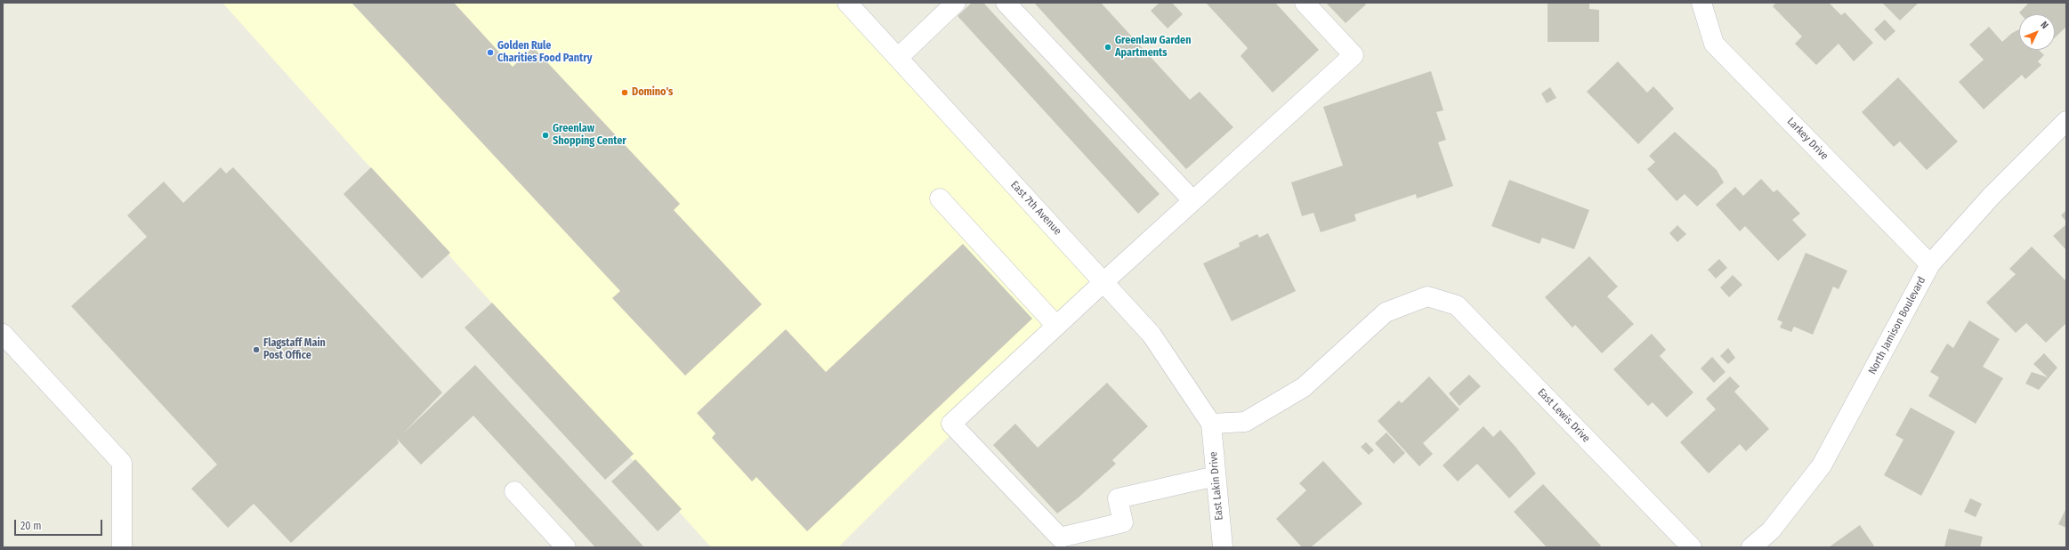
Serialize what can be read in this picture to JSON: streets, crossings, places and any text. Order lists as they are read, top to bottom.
{
  "streets": {
    "street": [
      "Larkey Drive",
      "East 7th Avenue",
      "North Jamison Boulevard",
      "East Lewis Drive",
      "East Lakin Drive"
    ]
  },
  "crossings": [
    ["Larkey Drive", "North Jamison Boulevard"],
    ["East 7th Avenue", "East Lewis Drive"],
    ["East 7th Avenue", "East Lakin Drive"],
    ["East Lewis Drive", "East Lakin Drive"]
  ],
  "places": [
    "Greenlaw Garden Apartments",
    "Golden Rule Charities Food Pantry",
    "Domino's",
    "Greenlaw Shopping Center",
    "Flagstaff Main Post Office"
  ],
  "scale_bar": "20 m",
  "north": "top right"
}
